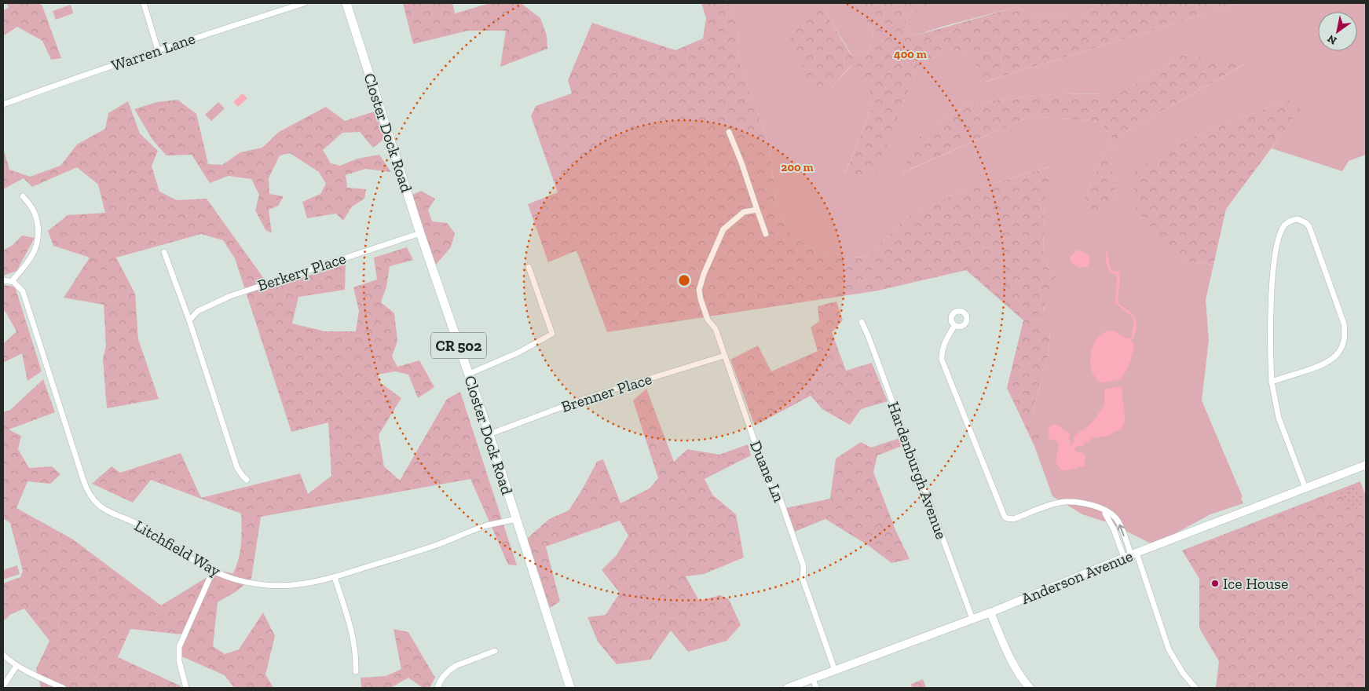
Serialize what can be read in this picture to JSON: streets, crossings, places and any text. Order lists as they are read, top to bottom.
{
  "streets": {
    "main road": ["Closter Dock Road", "CR 502", "Anderson Avenue"],
    "street": [
      "Warren Lane",
      "Berkery Place",
      "Brenner Place",
      "Hardenburgh Avenue",
      "Duane Ln",
      "Litchfield Way"
    ]
  },
  "crossings": [
    ["Closter Dock Road", "Berkery Place"],
    ["Closter Dock Road", "Brenner Place"],
    ["Closter Dock Road", "Litchfield Way"],
    ["Brenner Place", "Duane Ln"],
    ["Hardenburgh Avenue", "Anderson Avenue"],
    ["Duane Ln", "Anderson Avenue"]
  ],
  "places": ["Ice House"],
  "north": "bottom left",
  "rings": ["400 m", "200 m"]
}
